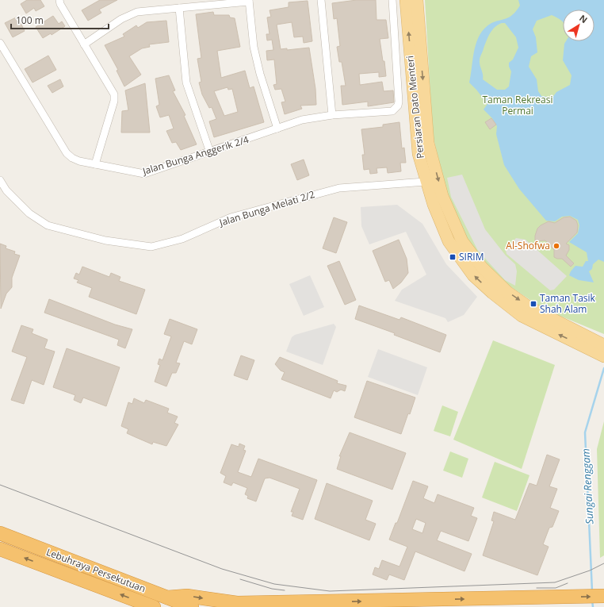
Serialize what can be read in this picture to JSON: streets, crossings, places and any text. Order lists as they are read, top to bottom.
{
  "streets": {
    "highway": ["Lebuhraya Persekutuan"],
    "main road": ["Persiaran Dato Menteri"],
    "street": ["Jalan Bunga Anggerik 2/4", "Jalan Bunga Melati 2/2"]
  },
  "crossings": [
    ["Persiaran Dato Menteri", "Jalan Bunga Melati 2/2"]
  ],
  "water": ["Sungai Renggam"],
  "parks": ["Taman Rekreasi Permai"],
  "places": {
    "other": ["Al-Shofwa"],
    "transit": ["SIRIM", "Taman Tasik Shah Alam"]
  },
  "scale_bar": "100 m",
  "north": "top right"
}
